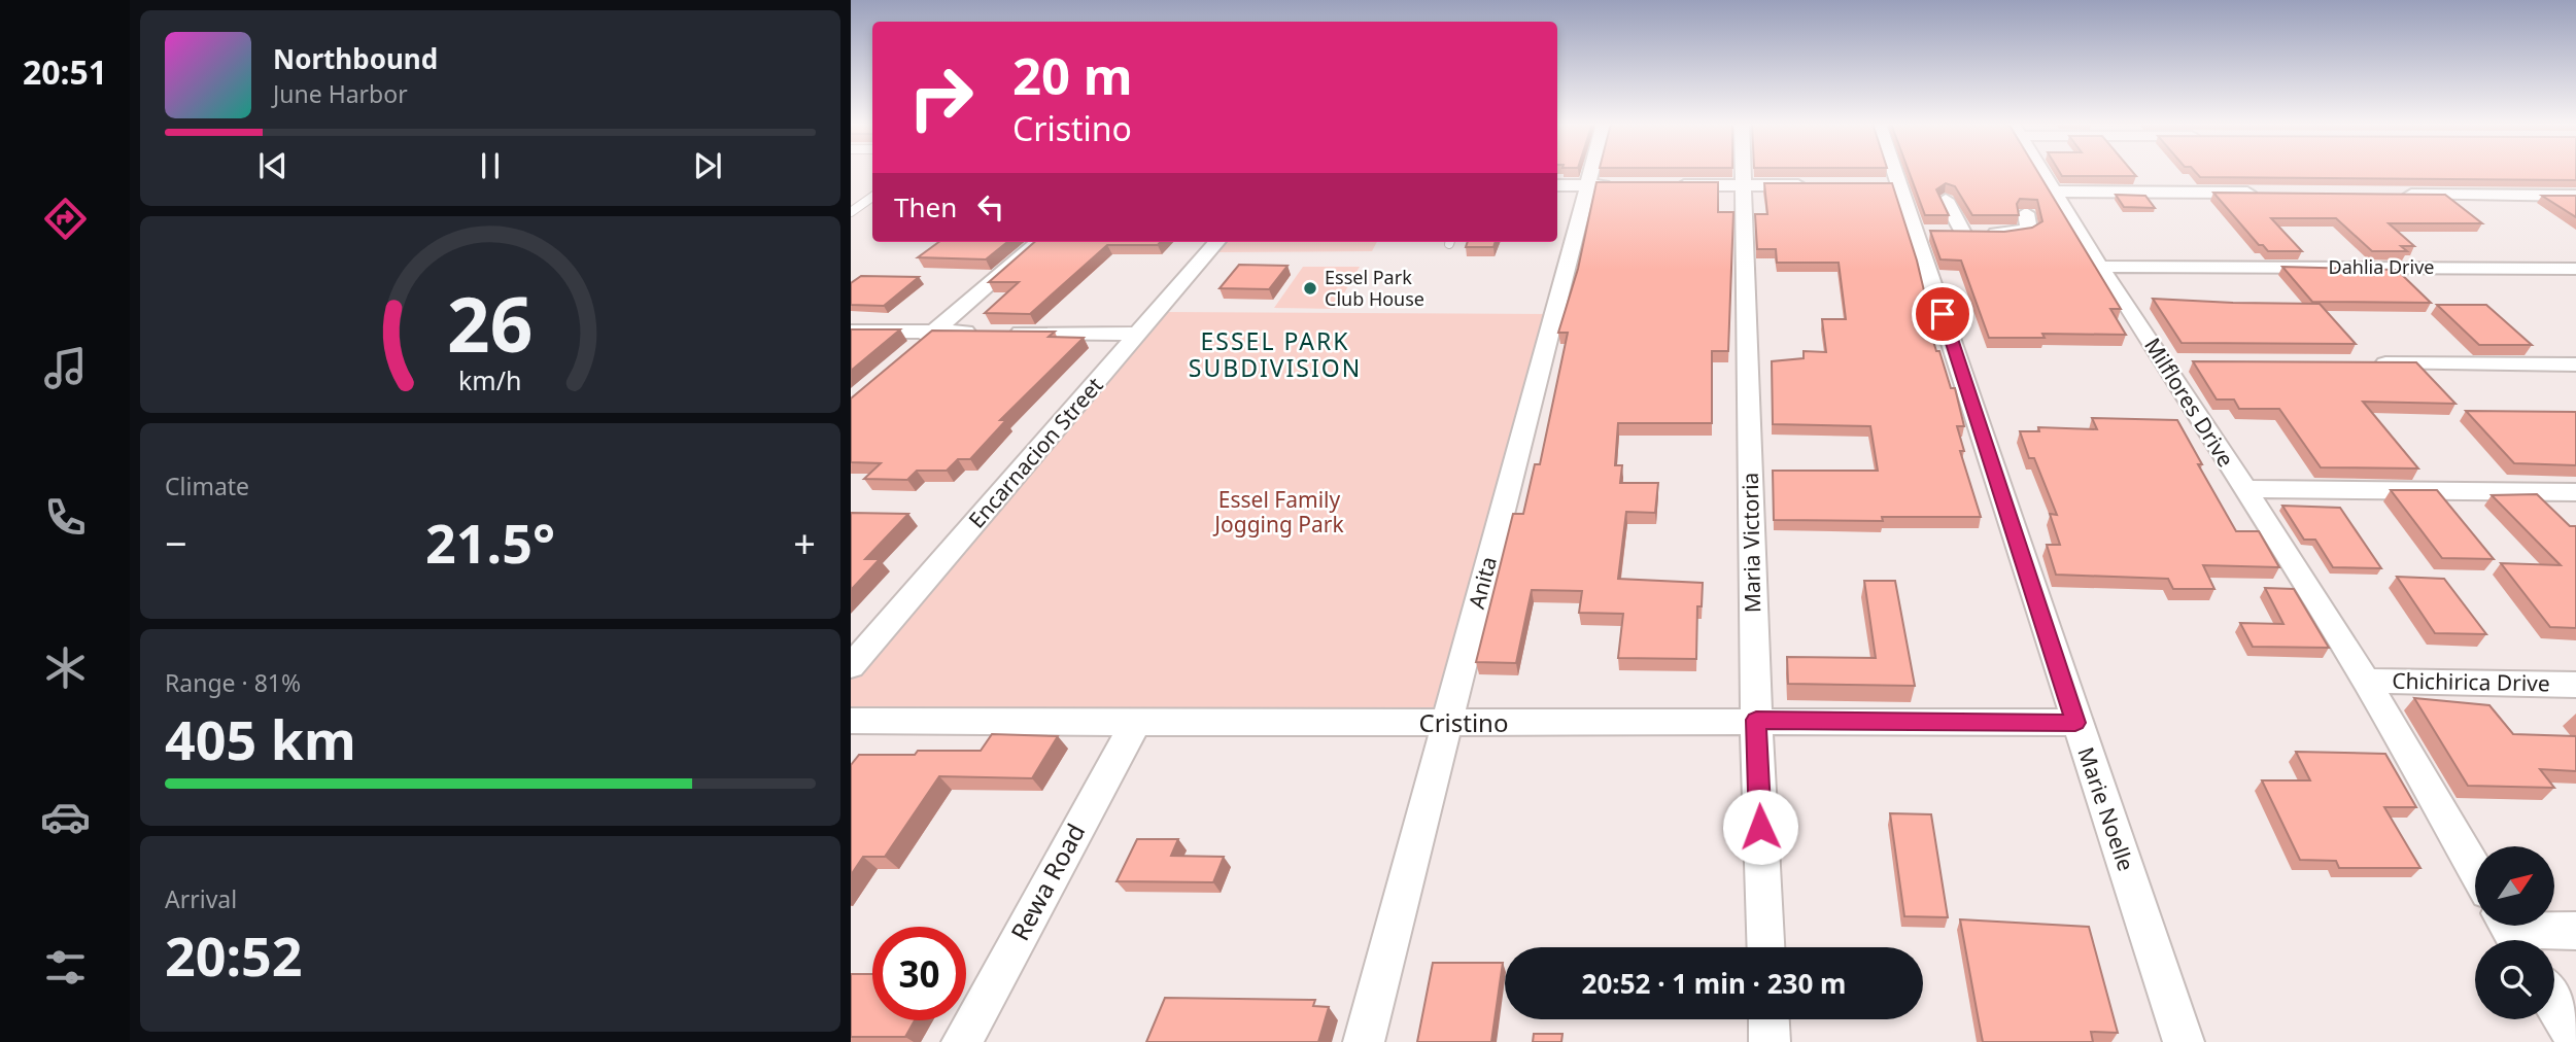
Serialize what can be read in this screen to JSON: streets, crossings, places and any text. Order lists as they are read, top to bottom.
{
  "streets": {
    "street": [
      "Dahlia Drive",
      "Milflores Drive",
      "Encarnacion Street",
      "Maria Victoria",
      "Anita",
      "Chichirica Drive",
      "Cristino",
      "Marie Noelle",
      "Rewa Road"
    ]
  },
  "crossings": [
    ["Dahlia Drive", "Milflores Drive"],
    ["Milflores Drive", "Chichirica Drive"],
    ["Maria Victoria", "Cristino"],
    ["Anita", "Cristino"],
    ["Cristino", "Marie Noelle"],
    ["Cristino", "Rewa Road"]
  ],
  "districts": ["ESSEL PARK SUBDIVISION"],
  "parks": ["Essel Family Jogging Park"],
  "places": ["Essel Park Club House"],
  "north": "top right",
  "page": {
    "tabs": "20:51",
    "turn": ["20 m", "Cristino"],
    "song": ["Northbound", "June Harbor"],
    "then": "Then",
    "tile": [
      "Climate",
      ["Range · 81%", "405 km"],
      ["Arrival", "20:52"]
    ],
    "heat": ["−", "21.5°", "+"],
    "limit": "30",
    "trip": "20:52 · 1 min · 230 m",
    "gauge": ["26", "km/h"]
  }
}
